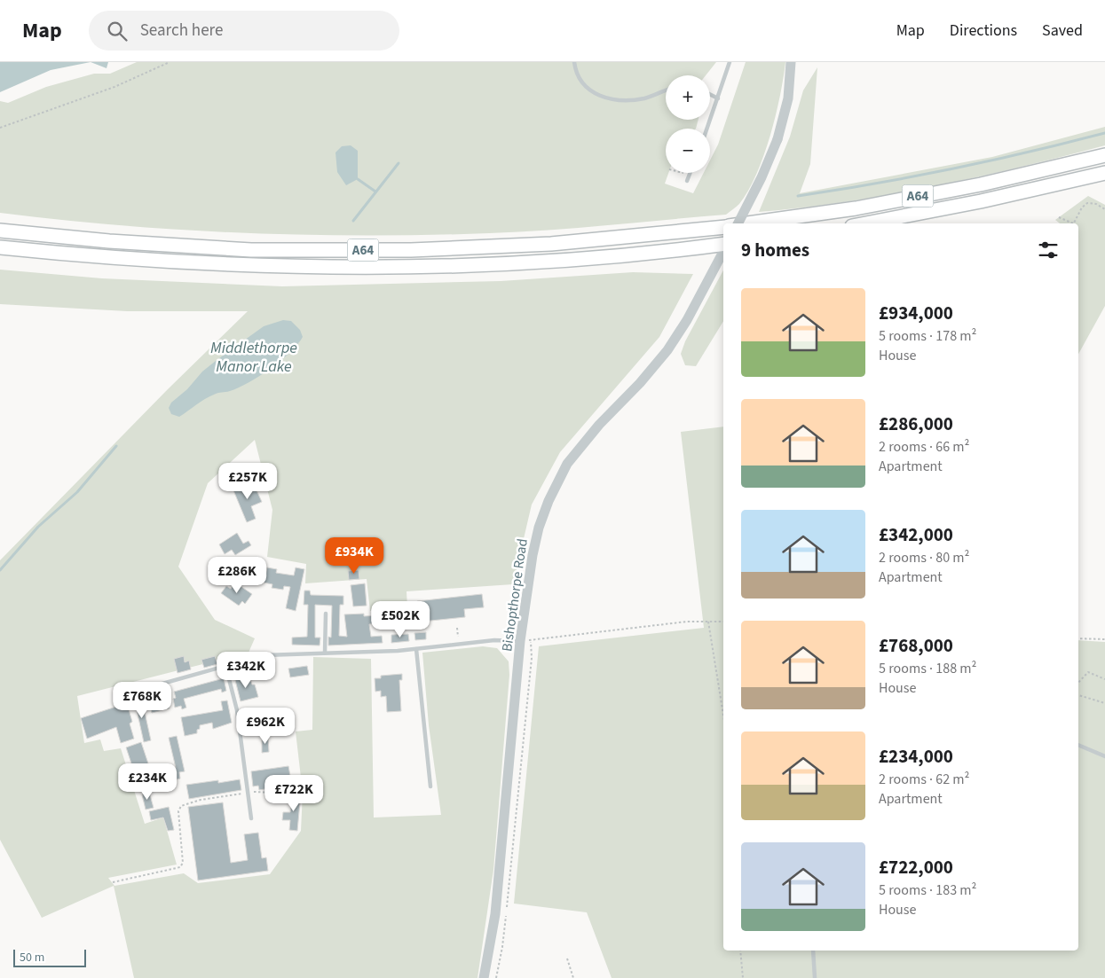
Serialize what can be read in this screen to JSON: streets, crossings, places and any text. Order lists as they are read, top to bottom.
{
  "streets": {
    "highway": ["A64"],
    "street": ["Bishopthorpe Road"]
  },
  "water": ["Middlethorpe Manor Lake"],
  "scale_bar": "50 m",
  "page": {
    "header": "Map",
    "search": "Search here",
    "nav": ["Map", "Directions", "Saved"],
    "map_buttons": ["+", "−"],
    "heading": "9 homes",
    "list": [
      {
        "name": "£934,000",
        "note": "5 rooms · 178 m² · House"
      },
      {
        "name": "£286,000",
        "note": "2 rooms · 66 m² · Apartment"
      },
      {
        "name": "£342,000",
        "note": "2 rooms · 80 m² · Apartment"
      },
      {
        "name": "£768,000",
        "note": "5 rooms · 188 m² · House"
      },
      {
        "name": "£234,000",
        "note": "2 rooms · 62 m² · Apartment"
      },
      {
        "name": "£722,000",
        "note": "5 rooms · 183 m² · House"
      }
    ],
    "price": [
      "£257K",
      "£934K",
      "£286K",
      "£502K",
      "£342K",
      "£768K",
      "£962K",
      "£234K",
      "£722K"
    ],
    "scale": "50 m"
  }
}
